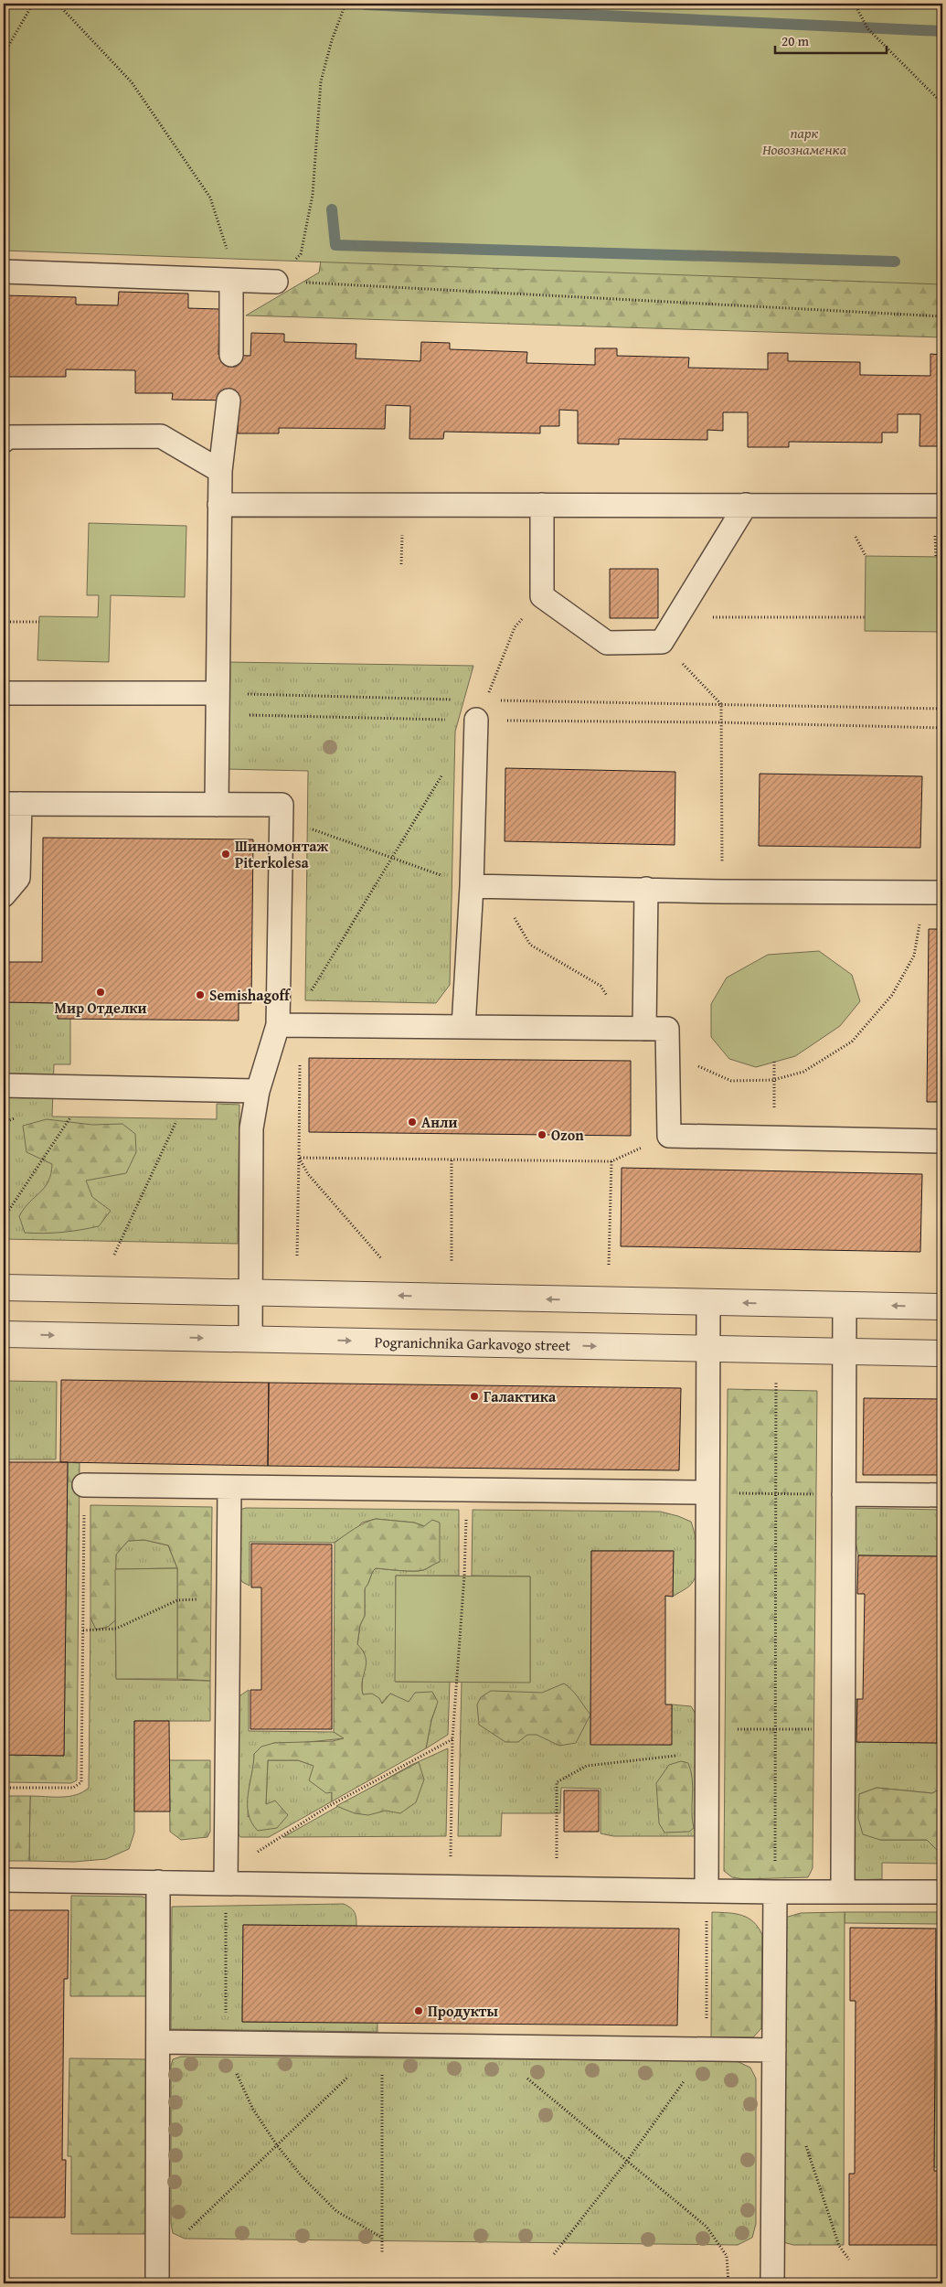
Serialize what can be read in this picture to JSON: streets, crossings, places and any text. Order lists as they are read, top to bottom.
{
  "streets": {
    "street": ["Pogranichnika Garkavogo street"]
  },
  "parks": ["парк Новознаменка"],
  "places": [
    "Шиномонтаж Piterkolesa",
    "Мир Отделки",
    "Semishagoff",
    "Анли",
    "Ozon",
    "Галактика",
    "Продукты"
  ],
  "scale_bar": "20 m"
}
